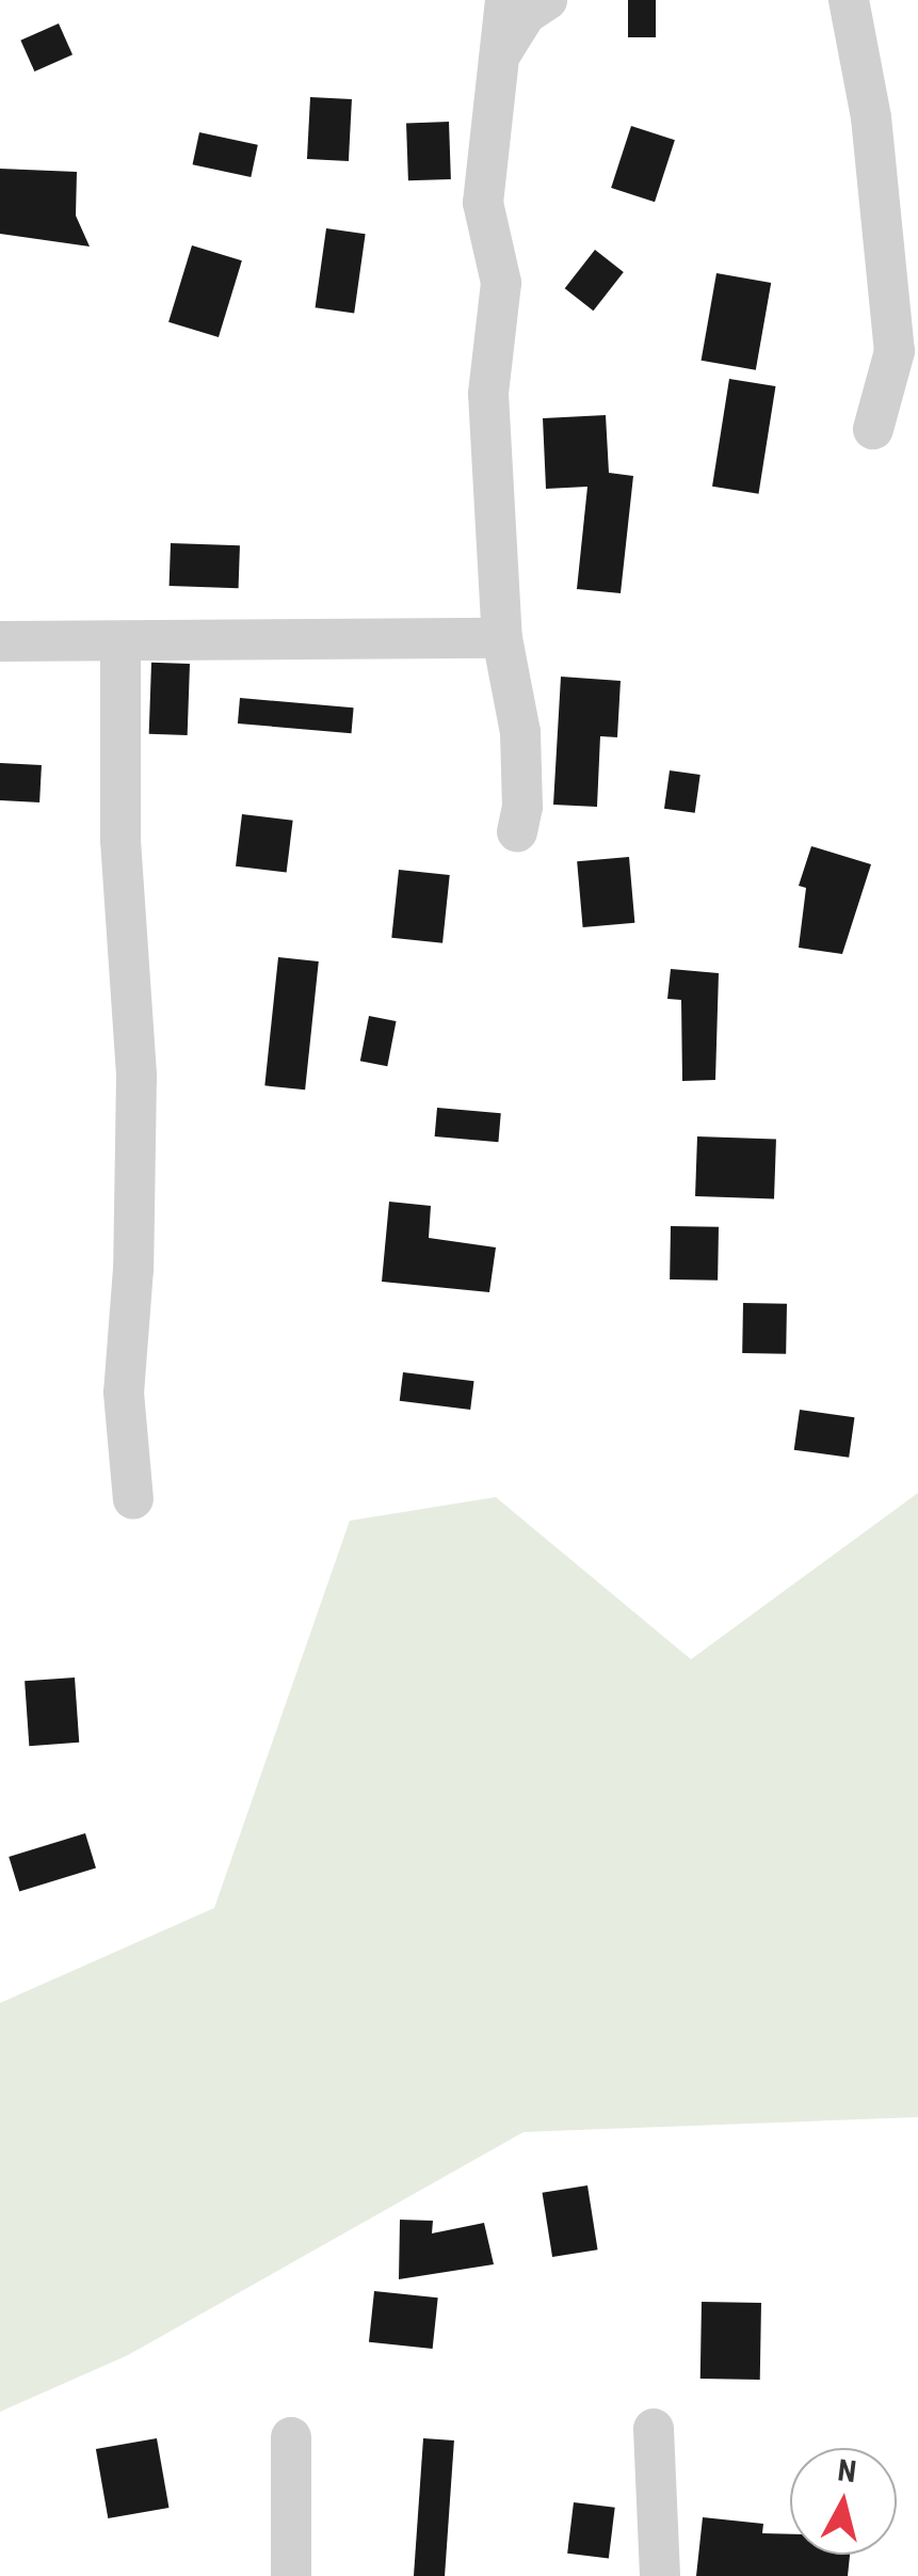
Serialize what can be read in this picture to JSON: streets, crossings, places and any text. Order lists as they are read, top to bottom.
{
  "north": "top"
}
